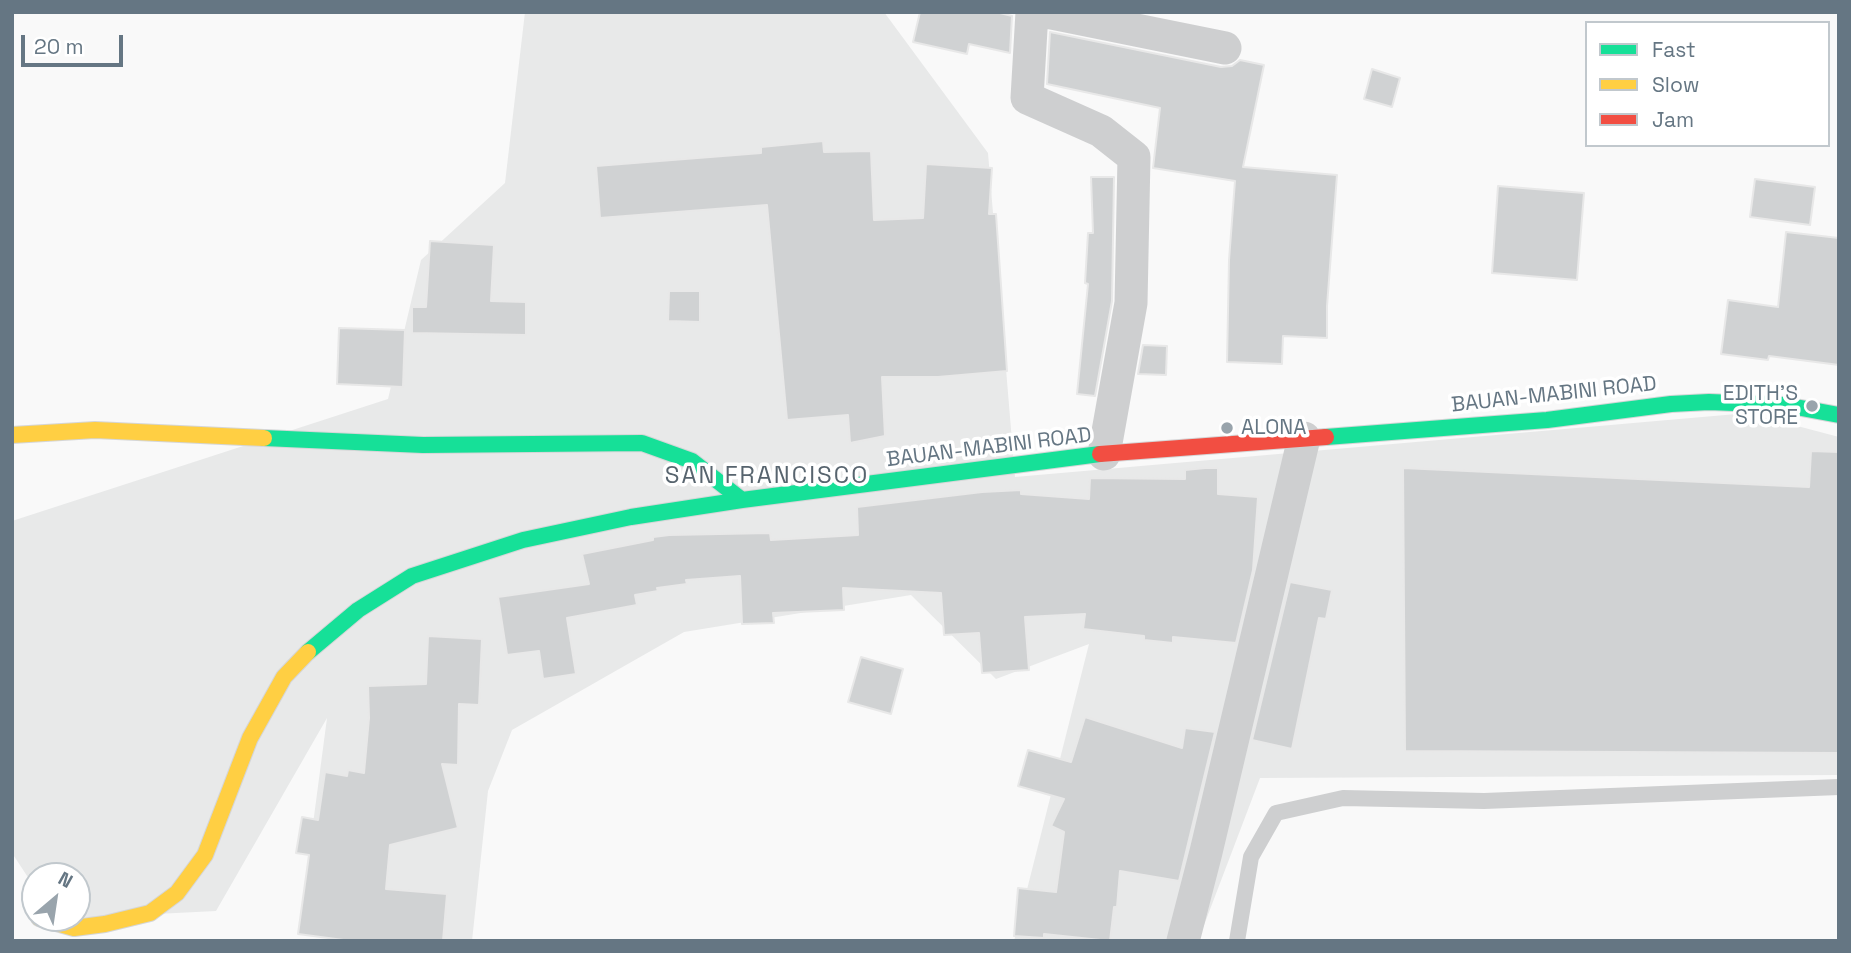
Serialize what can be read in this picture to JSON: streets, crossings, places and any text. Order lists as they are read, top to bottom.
{
  "streets": {
    "main road": ["BAUAN-MABINI ROAD"]
  },
  "districts": ["SAN FRANCISCO"],
  "places": ["EDITH'S STORE", "ALONA"],
  "legend": ["Fast", "Slow", "Jam"],
  "scale_bar": "20 m",
  "north": "top right"
}
